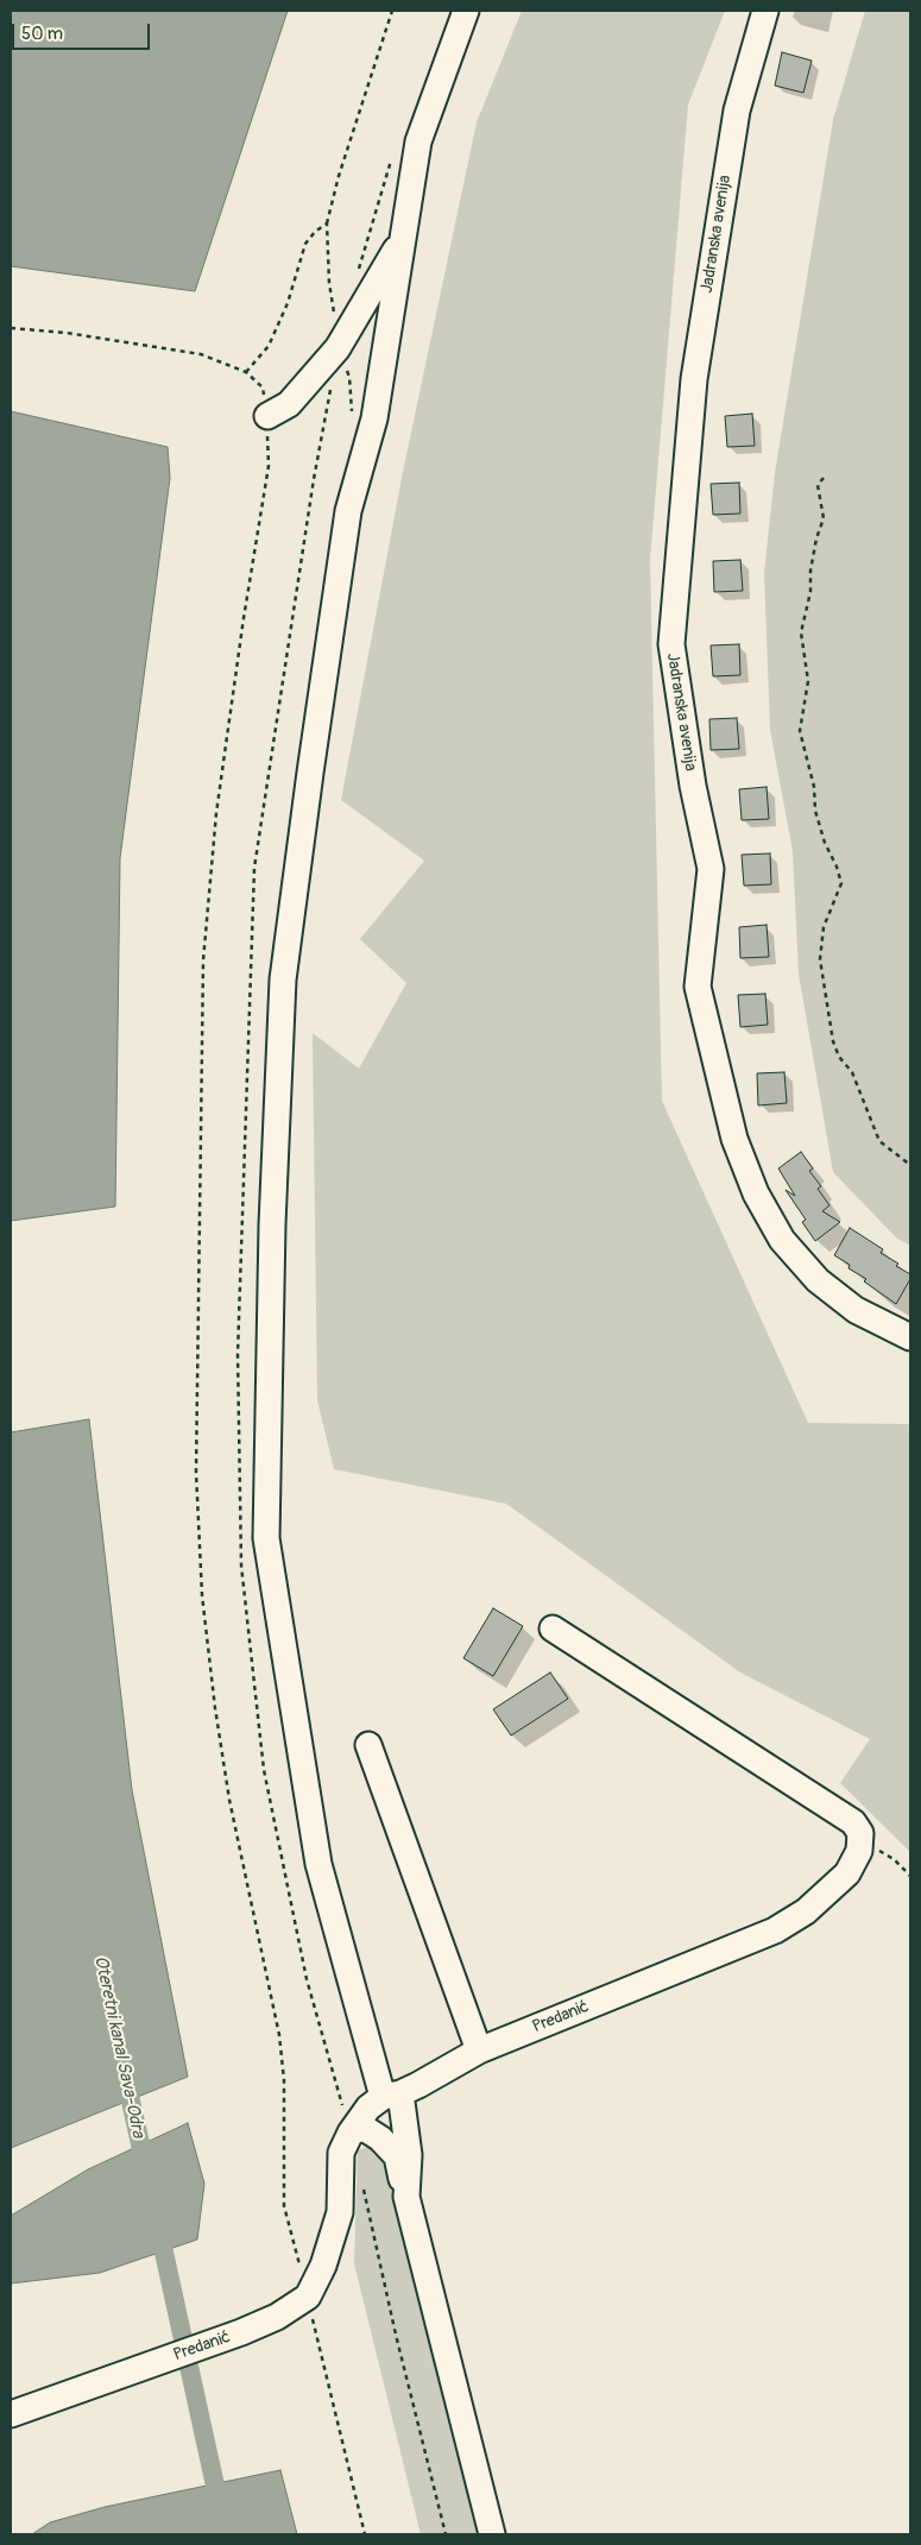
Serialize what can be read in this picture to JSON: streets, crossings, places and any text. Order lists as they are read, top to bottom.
{
  "streets": {
    "street": ["Jadranska avenija", "Predanić"]
  },
  "water": ["Oteretni kanal Sava-Odra"],
  "scale_bar": "50 m"
}
